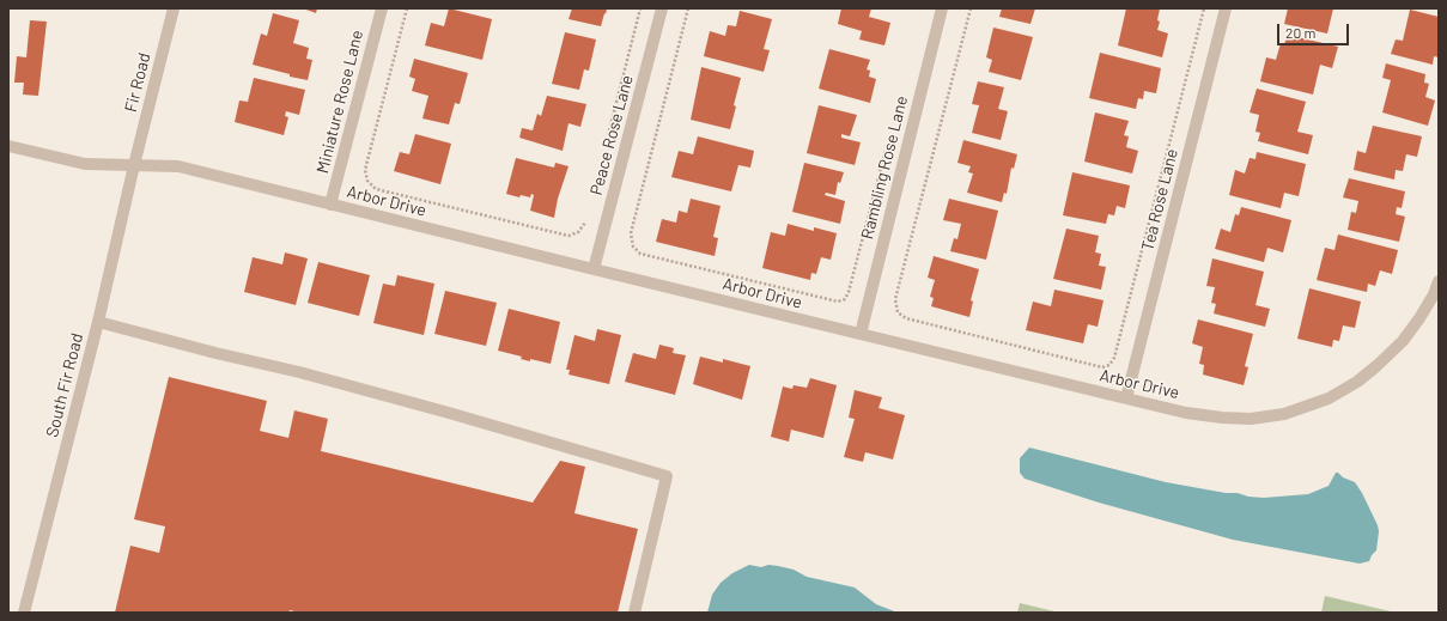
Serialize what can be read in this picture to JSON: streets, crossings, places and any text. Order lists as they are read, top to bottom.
{
  "streets": {
    "street": [
      "Fir Road",
      "Miniature Rose Lane",
      "Peace Rose Lane",
      "Rambling Rose Lane",
      "Tea Rose Lane",
      "Arbor Drive",
      "South Fir Road"
    ]
  },
  "crossings": [
    ["Fir Road", "Arbor Drive"],
    ["Fir Road", "South Fir Road"],
    ["Miniature Rose Lane", "Arbor Drive"],
    ["Peace Rose Lane", "Arbor Drive"],
    ["Rambling Rose Lane", "Arbor Drive"],
    ["Tea Rose Lane", "Arbor Drive"],
    ["Arbor Drive", "South Fir Road"]
  ],
  "scale_bar": "20 m"
}
